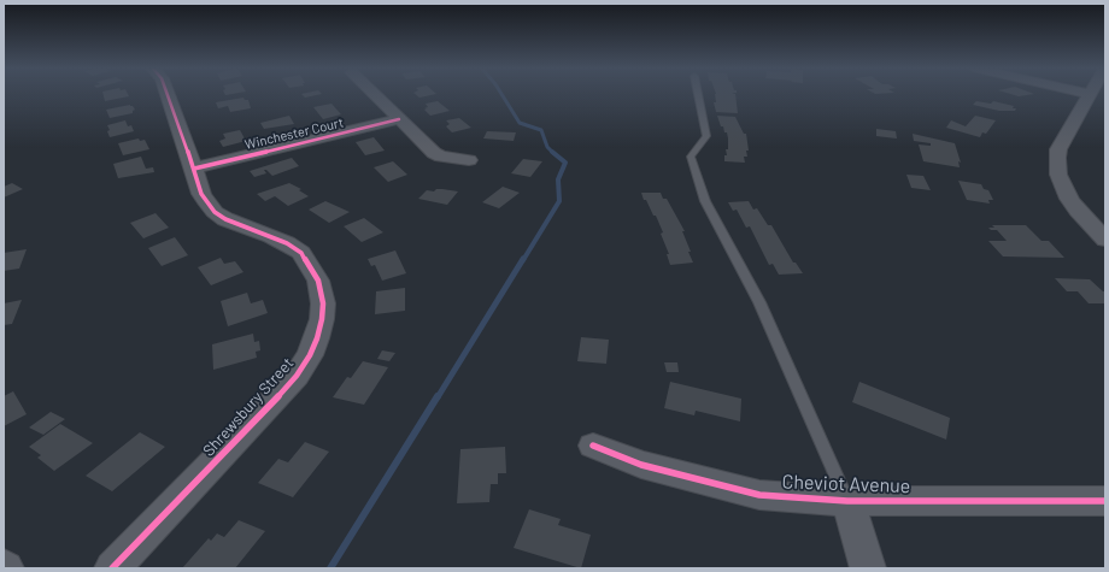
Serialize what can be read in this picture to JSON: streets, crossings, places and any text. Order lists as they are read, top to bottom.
{
  "streets": {
    "street": ["Winchester Court", "Shrewsbury Street", "Cheviot Avenue"]
  },
  "crossings": [
    ["Winchester Court", "Shrewsbury Street"]
  ]
}
